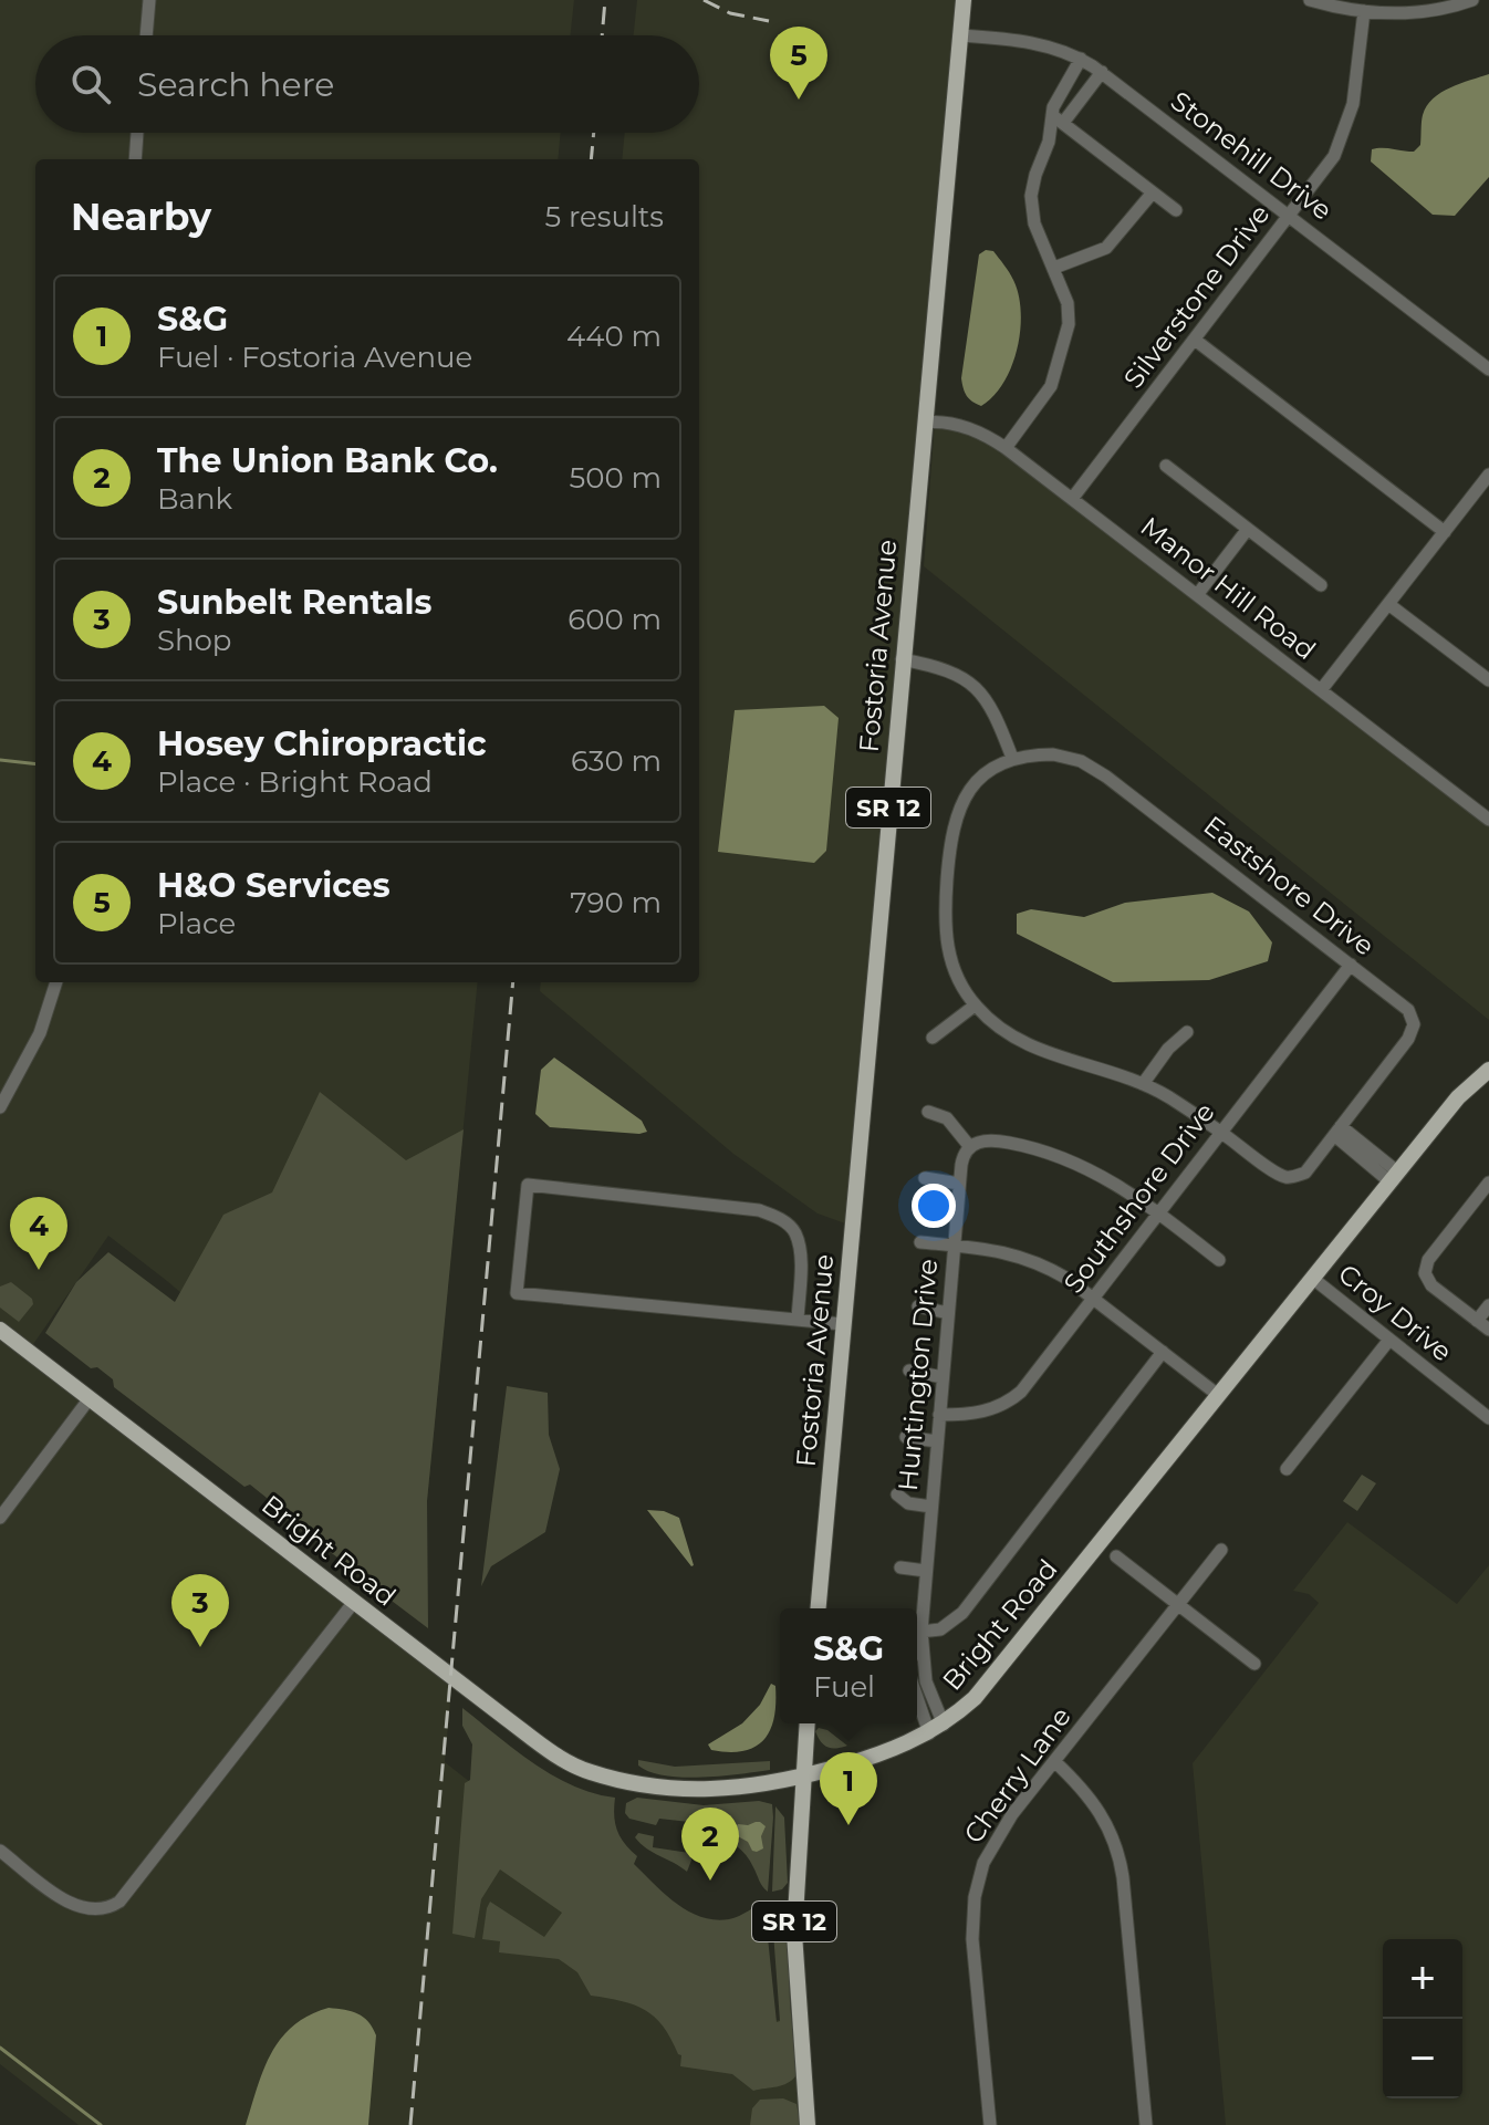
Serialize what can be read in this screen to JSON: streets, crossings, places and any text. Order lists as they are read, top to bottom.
{
  "streets": {
    "main road": ["Fostoria Avenue", "SR 12", "Bright Road"],
    "street": [
      "Stonehill Drive",
      "Silverstone Drive",
      "Manor Hill Road",
      "Eastshore Drive",
      "Southshore Drive",
      "Croy Drive",
      "Huntington Drive",
      "Cherry Lane"
    ]
  },
  "crossings": [
    ["Stonehill Drive", "Silverstone Drive"],
    ["Stonehill Drive", "Fostoria Avenue"],
    ["Silverstone Drive", "Manor Hill Road"],
    ["Manor Hill Road", "Fostoria Avenue"],
    ["SR 12", "Bright Road"],
    ["Eastshore Drive", "Southshore Drive"],
    ["Southshore Drive", "Huntington Drive"],
    ["Croy Drive", "Bright Road"],
    ["Huntington Drive", "Bright Road"]
  ],
  "page": {
    "pins": [
      "5",
      "4",
      "3",
      "1",
      "2"
    ],
    "search": "Search here",
    "heading": ["Nearby", "5 results"],
    "list": [
      {
        "mark": "1",
        "name": "S&G",
        "note": "Fuel · Fostoria Avenue",
        "value": "440 m"
      },
      {
        "mark": "2",
        "name": "The Union Bank Co.",
        "note": "Bank",
        "value": "500 m"
      },
      {
        "mark": "3",
        "name": "Sunbelt Rentals",
        "note": "Shop",
        "value": "600 m"
      },
      {
        "mark": "4",
        "name": "Hosey Chiropractic",
        "note": "Place · Bright Road",
        "value": "630 m"
      },
      {
        "mark": "5",
        "name": "H&O Services",
        "note": "Place",
        "value": "790 m"
      }
    ],
    "popup": ["S&G", "Fuel"],
    "map_buttons": ["+", "−"]
  }
}
